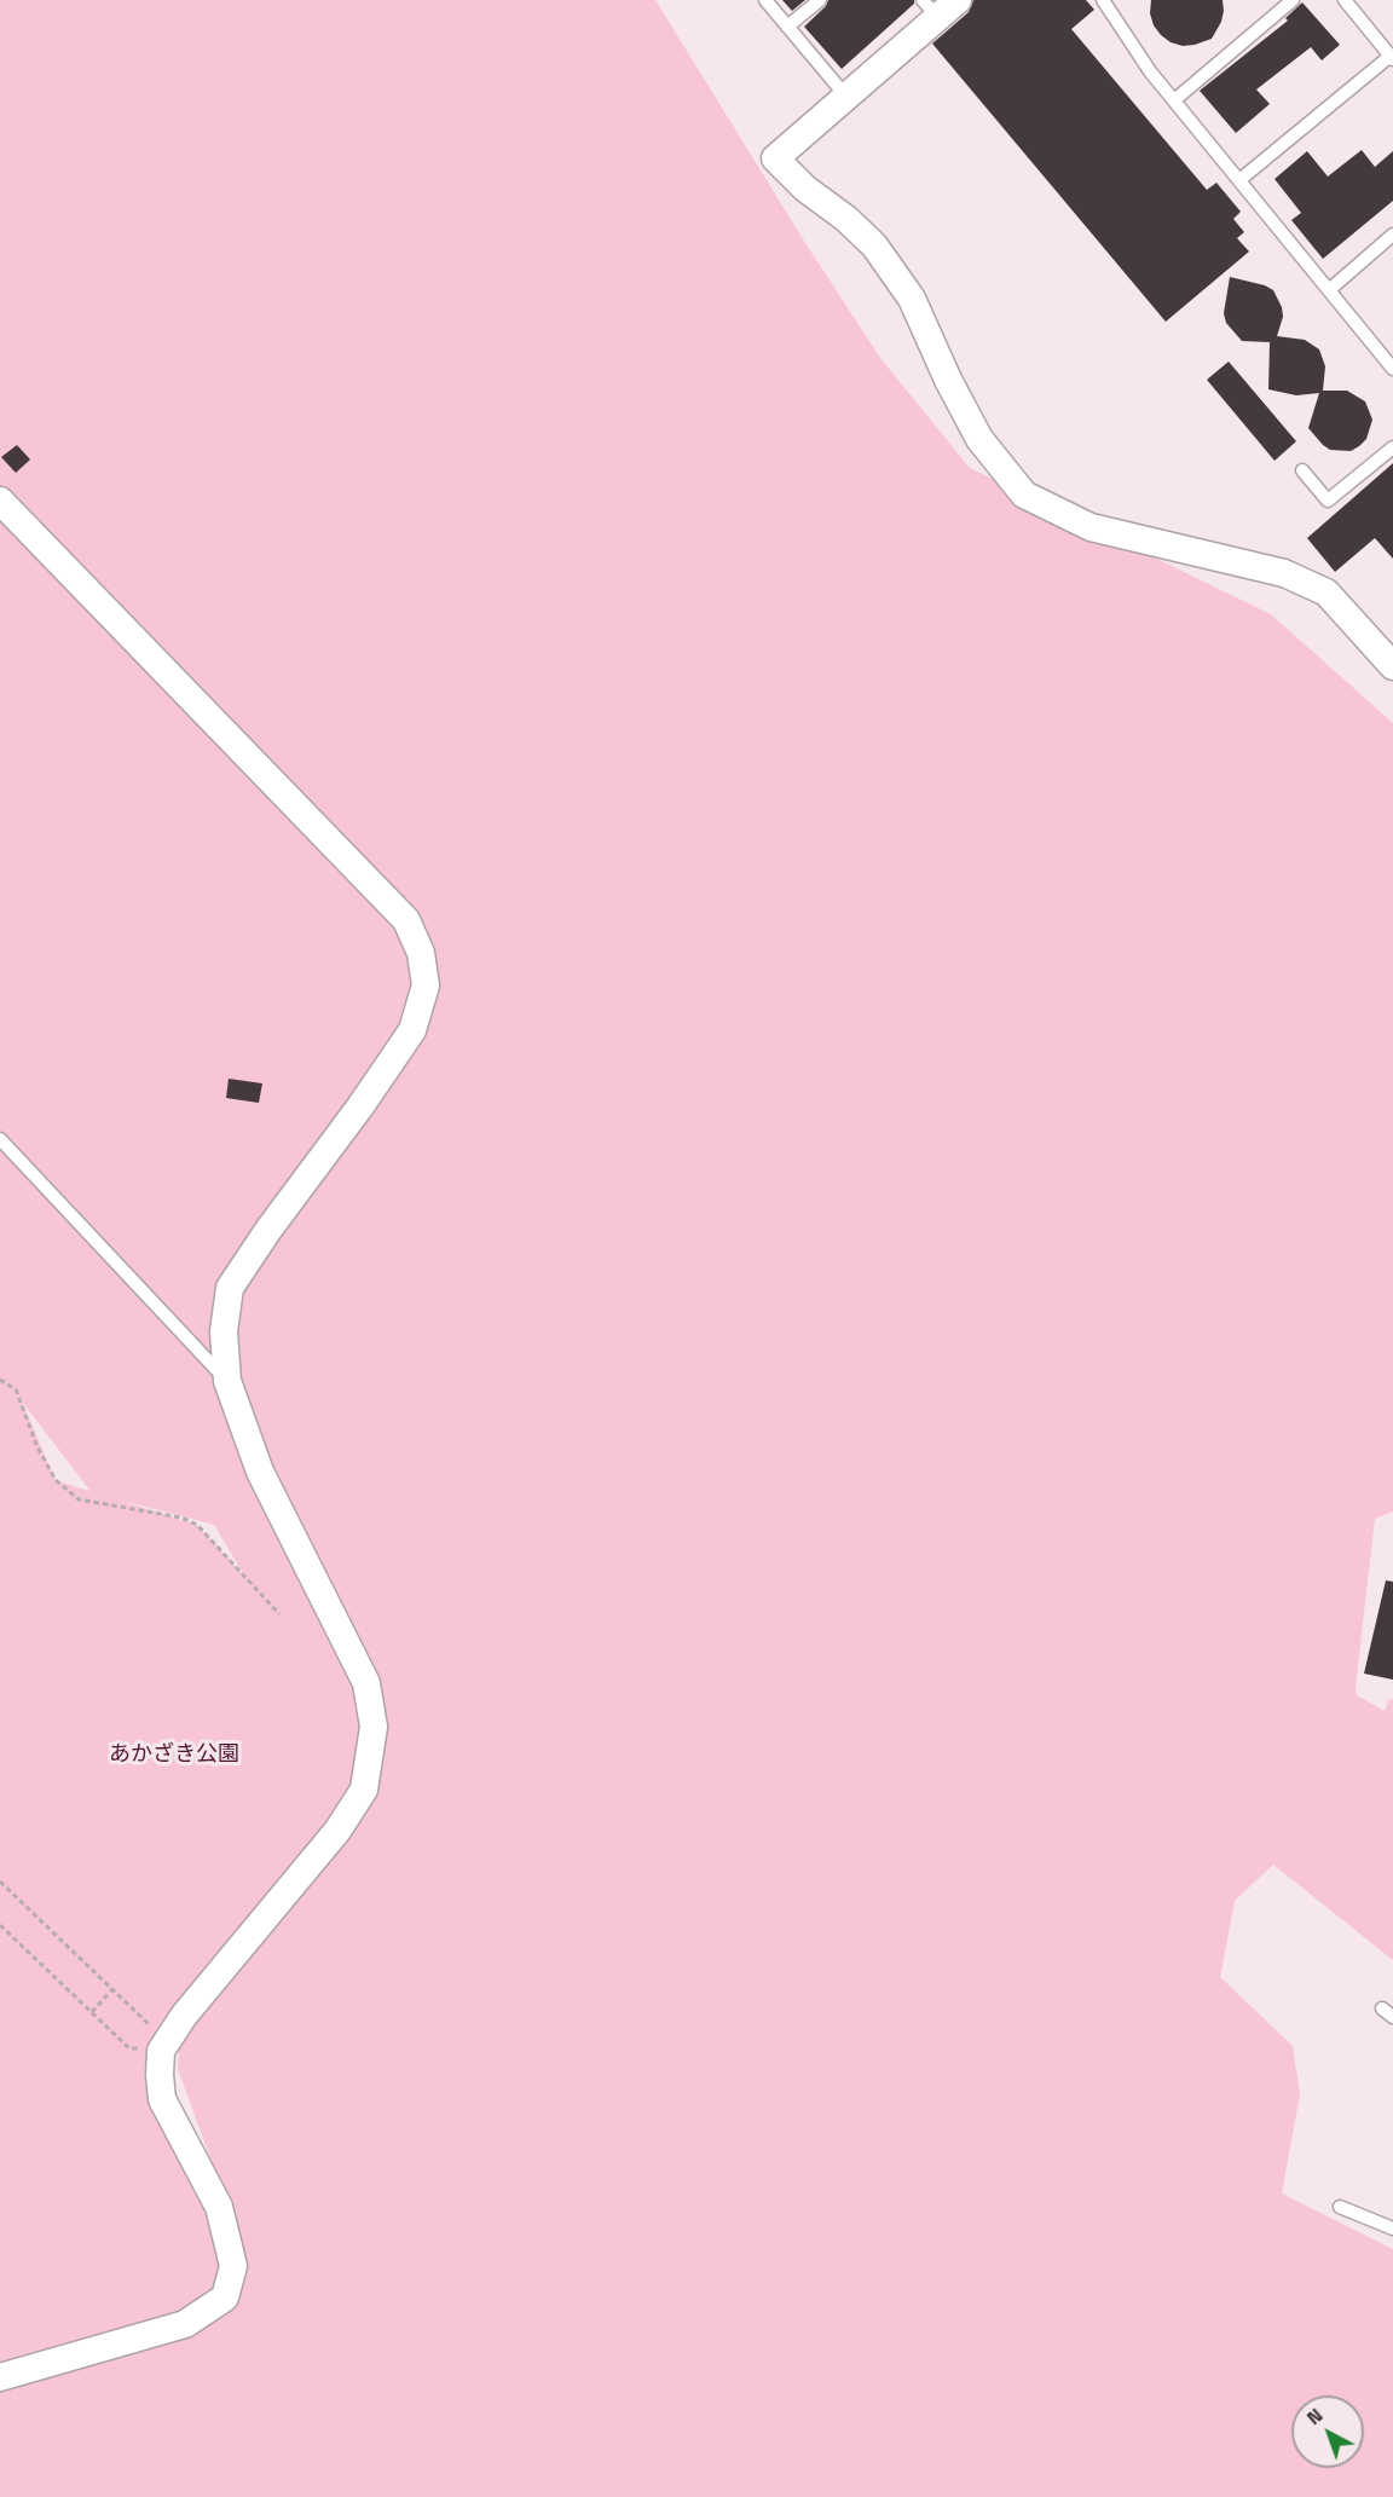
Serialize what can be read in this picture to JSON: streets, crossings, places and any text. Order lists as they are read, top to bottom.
{
  "parks": ["あかざき公園"],
  "north": "top left"
}
